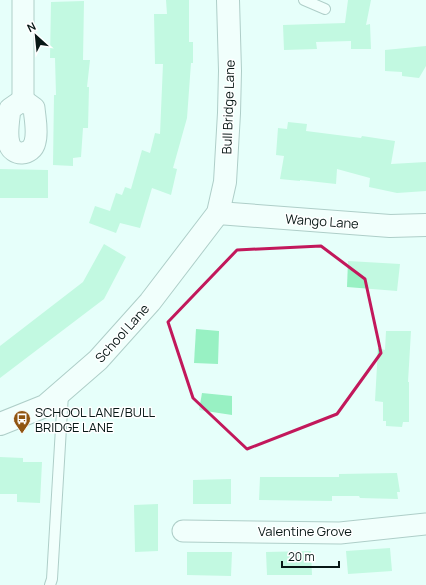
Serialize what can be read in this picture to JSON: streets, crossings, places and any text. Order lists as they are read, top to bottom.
{
  "streets": {
    "main road": ["Bull Bridge Lane", "Wango Lane", "School Lane"],
    "street": ["Valentine Grove"]
  },
  "crossings": [
    ["Bull Bridge Lane", "Wango Lane"],
    ["Bull Bridge Lane", "School Lane"],
    ["Wango Lane", "School Lane"]
  ],
  "places": {
    "bus stop": ["SCHOOL LANE/BULL BRIDGE LANE"]
  },
  "scale_bar": "20 m",
  "north": "top left"
}
